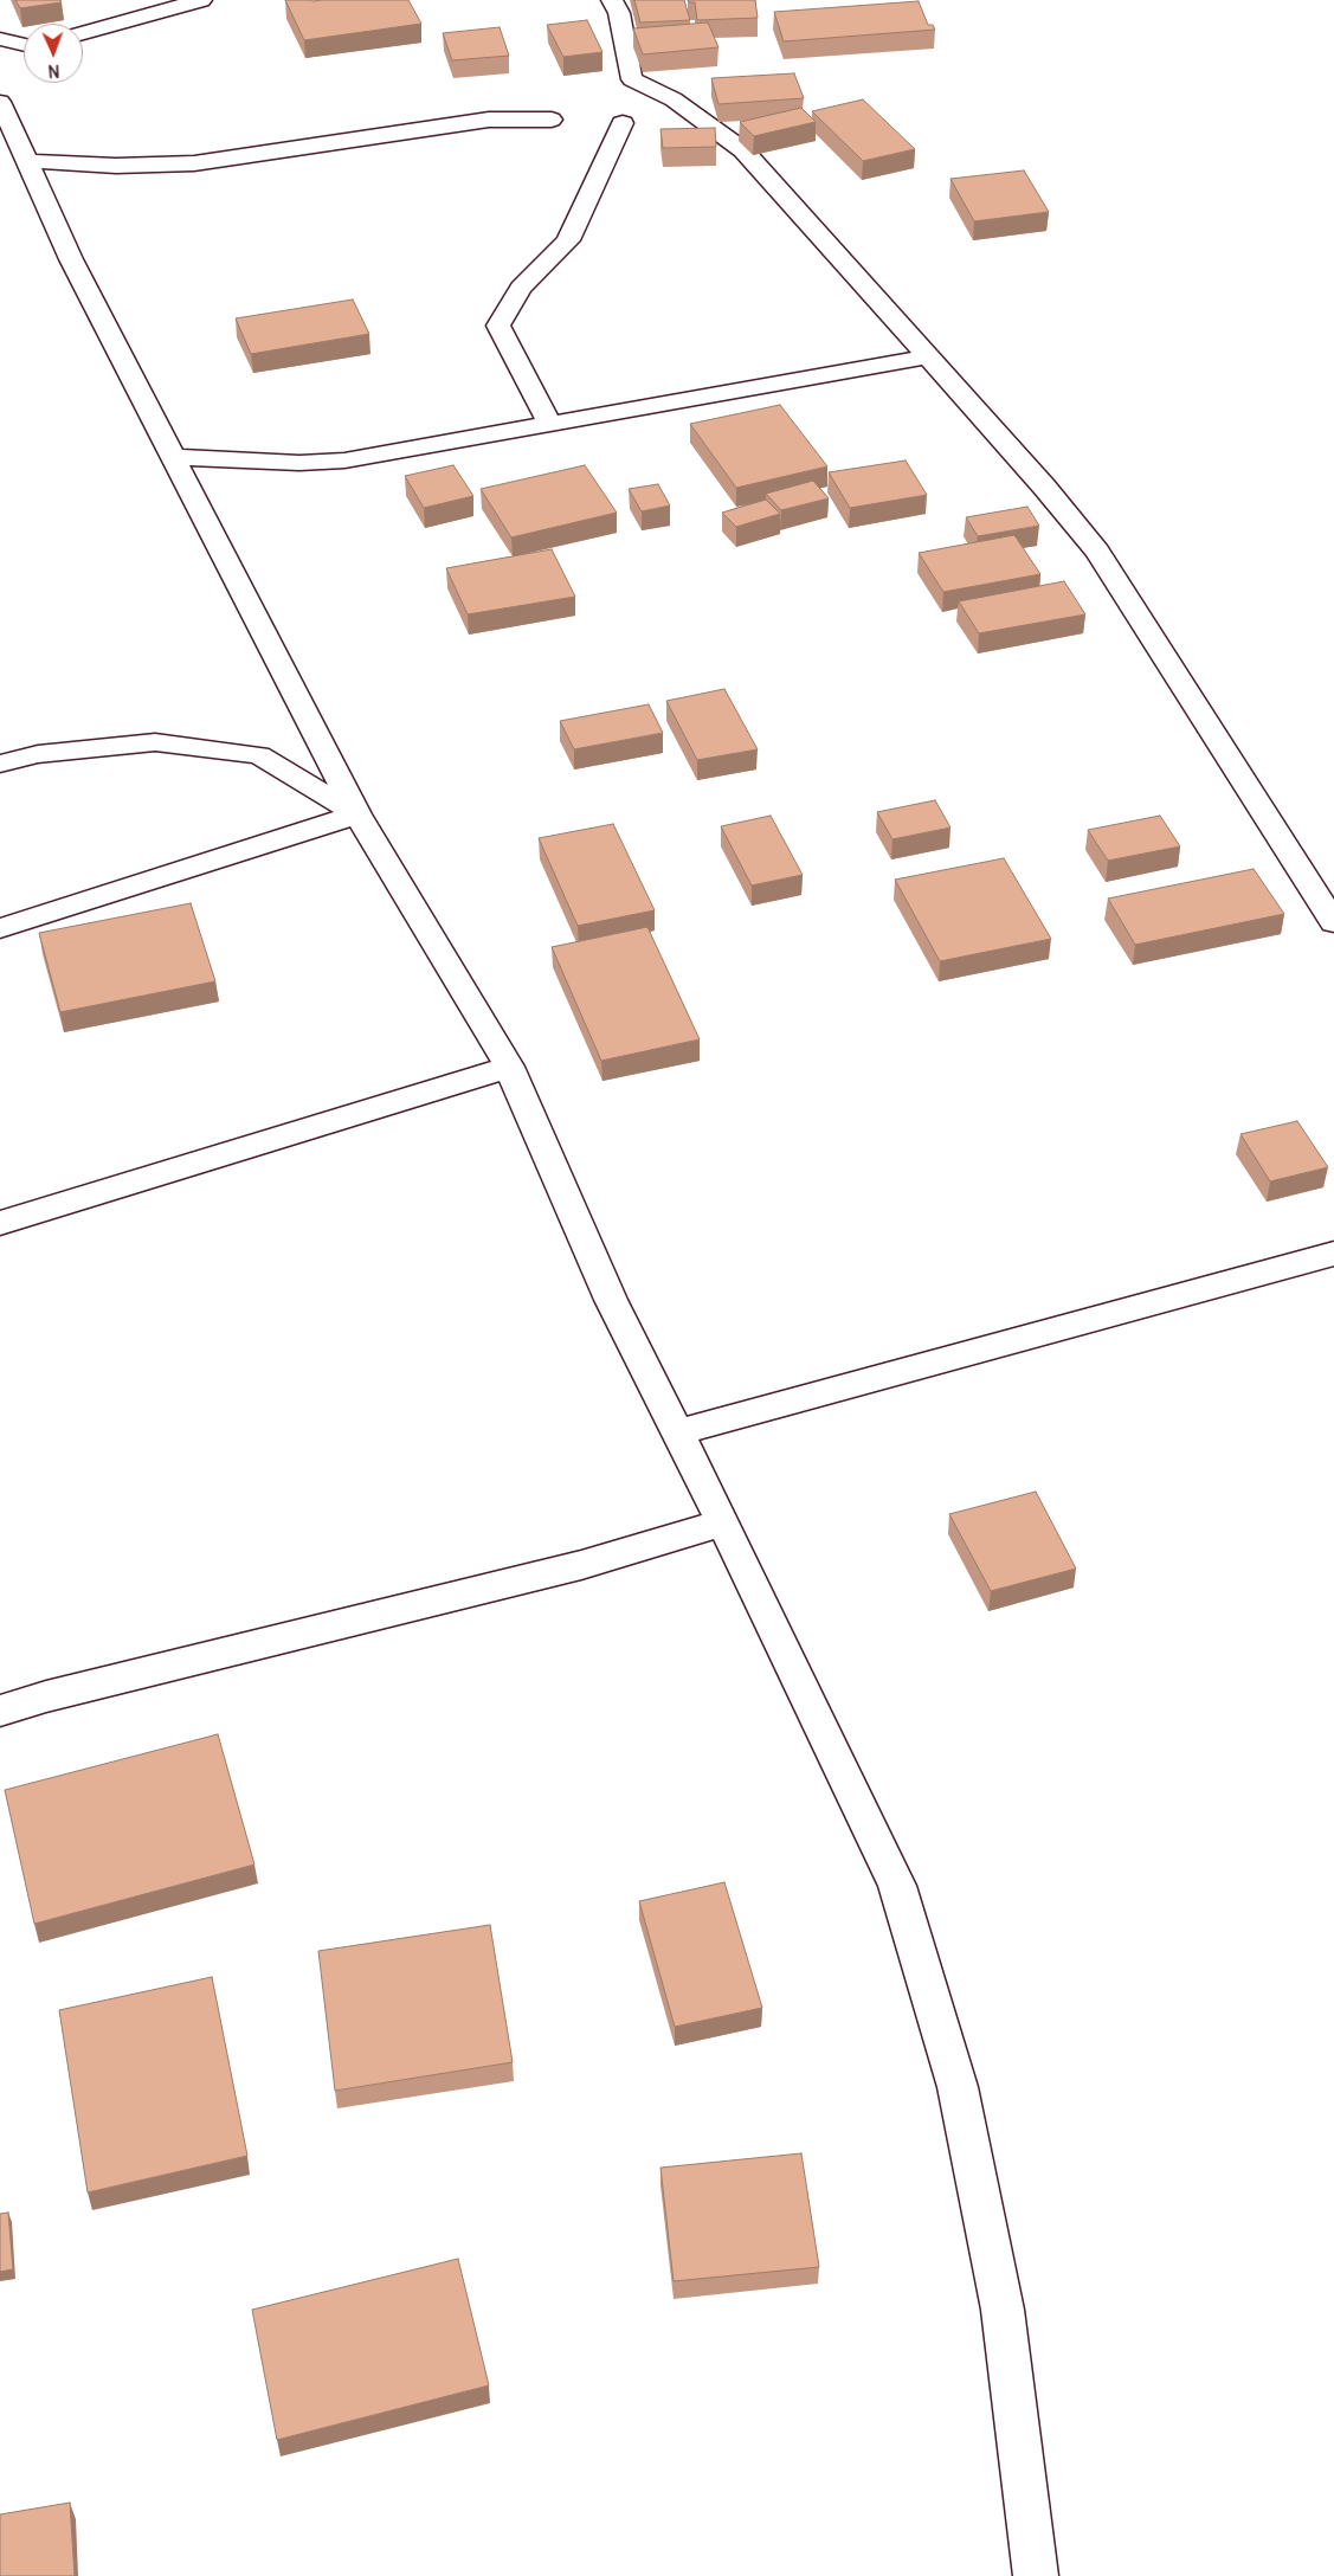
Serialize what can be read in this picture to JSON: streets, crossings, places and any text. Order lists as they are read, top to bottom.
{
  "north": "bottom"
}
